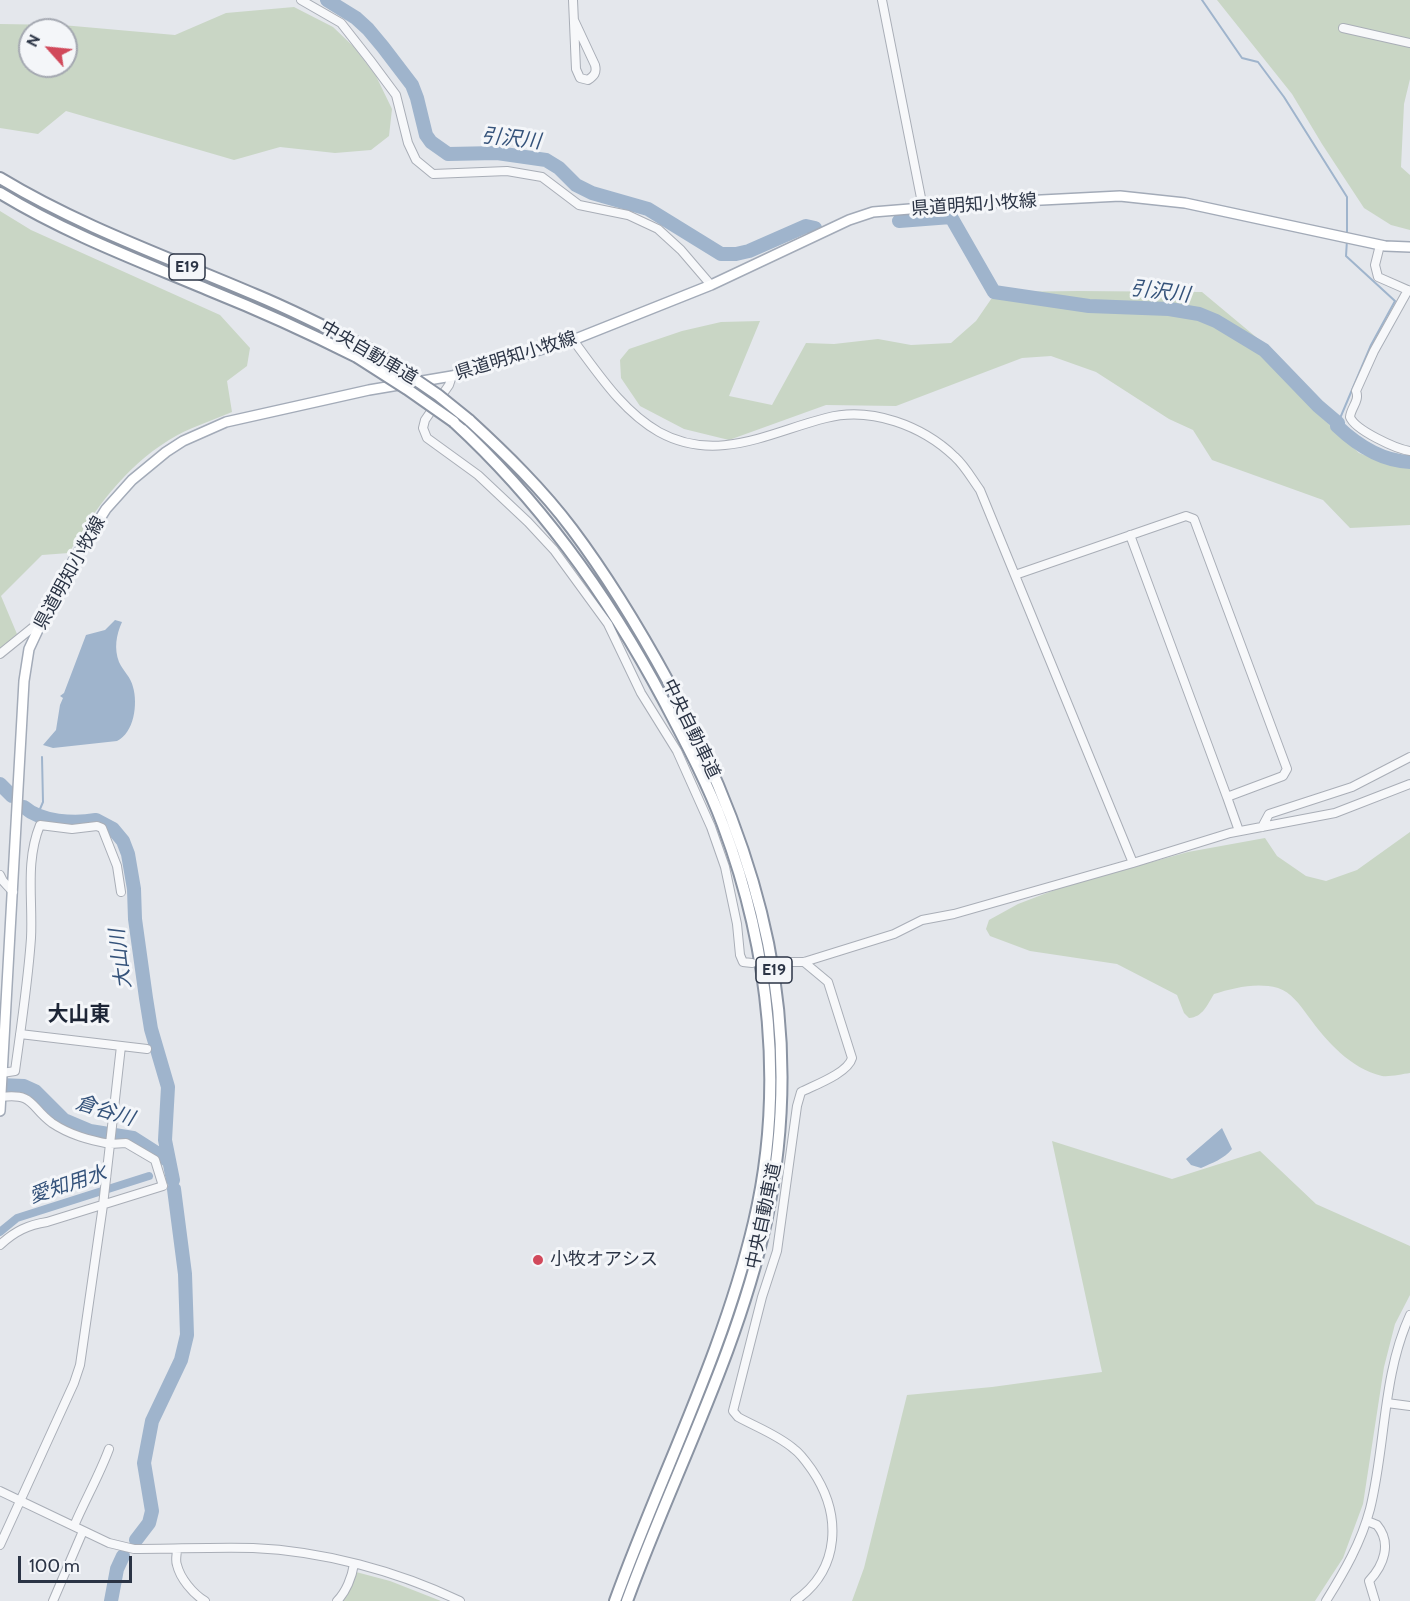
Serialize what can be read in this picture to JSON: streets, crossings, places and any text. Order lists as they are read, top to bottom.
{
  "streets": {
    "highway": ["E19", "中央自動車道"],
    "main road": ["県道明知小牧線"]
  },
  "districts": ["大山東"],
  "water": [
    "引沢川",
    "大山川",
    "倉谷川",
    "愛知用水"
  ],
  "places": ["小牧オアシス"],
  "scale_bar": "100 m",
  "north": "top left"
}
